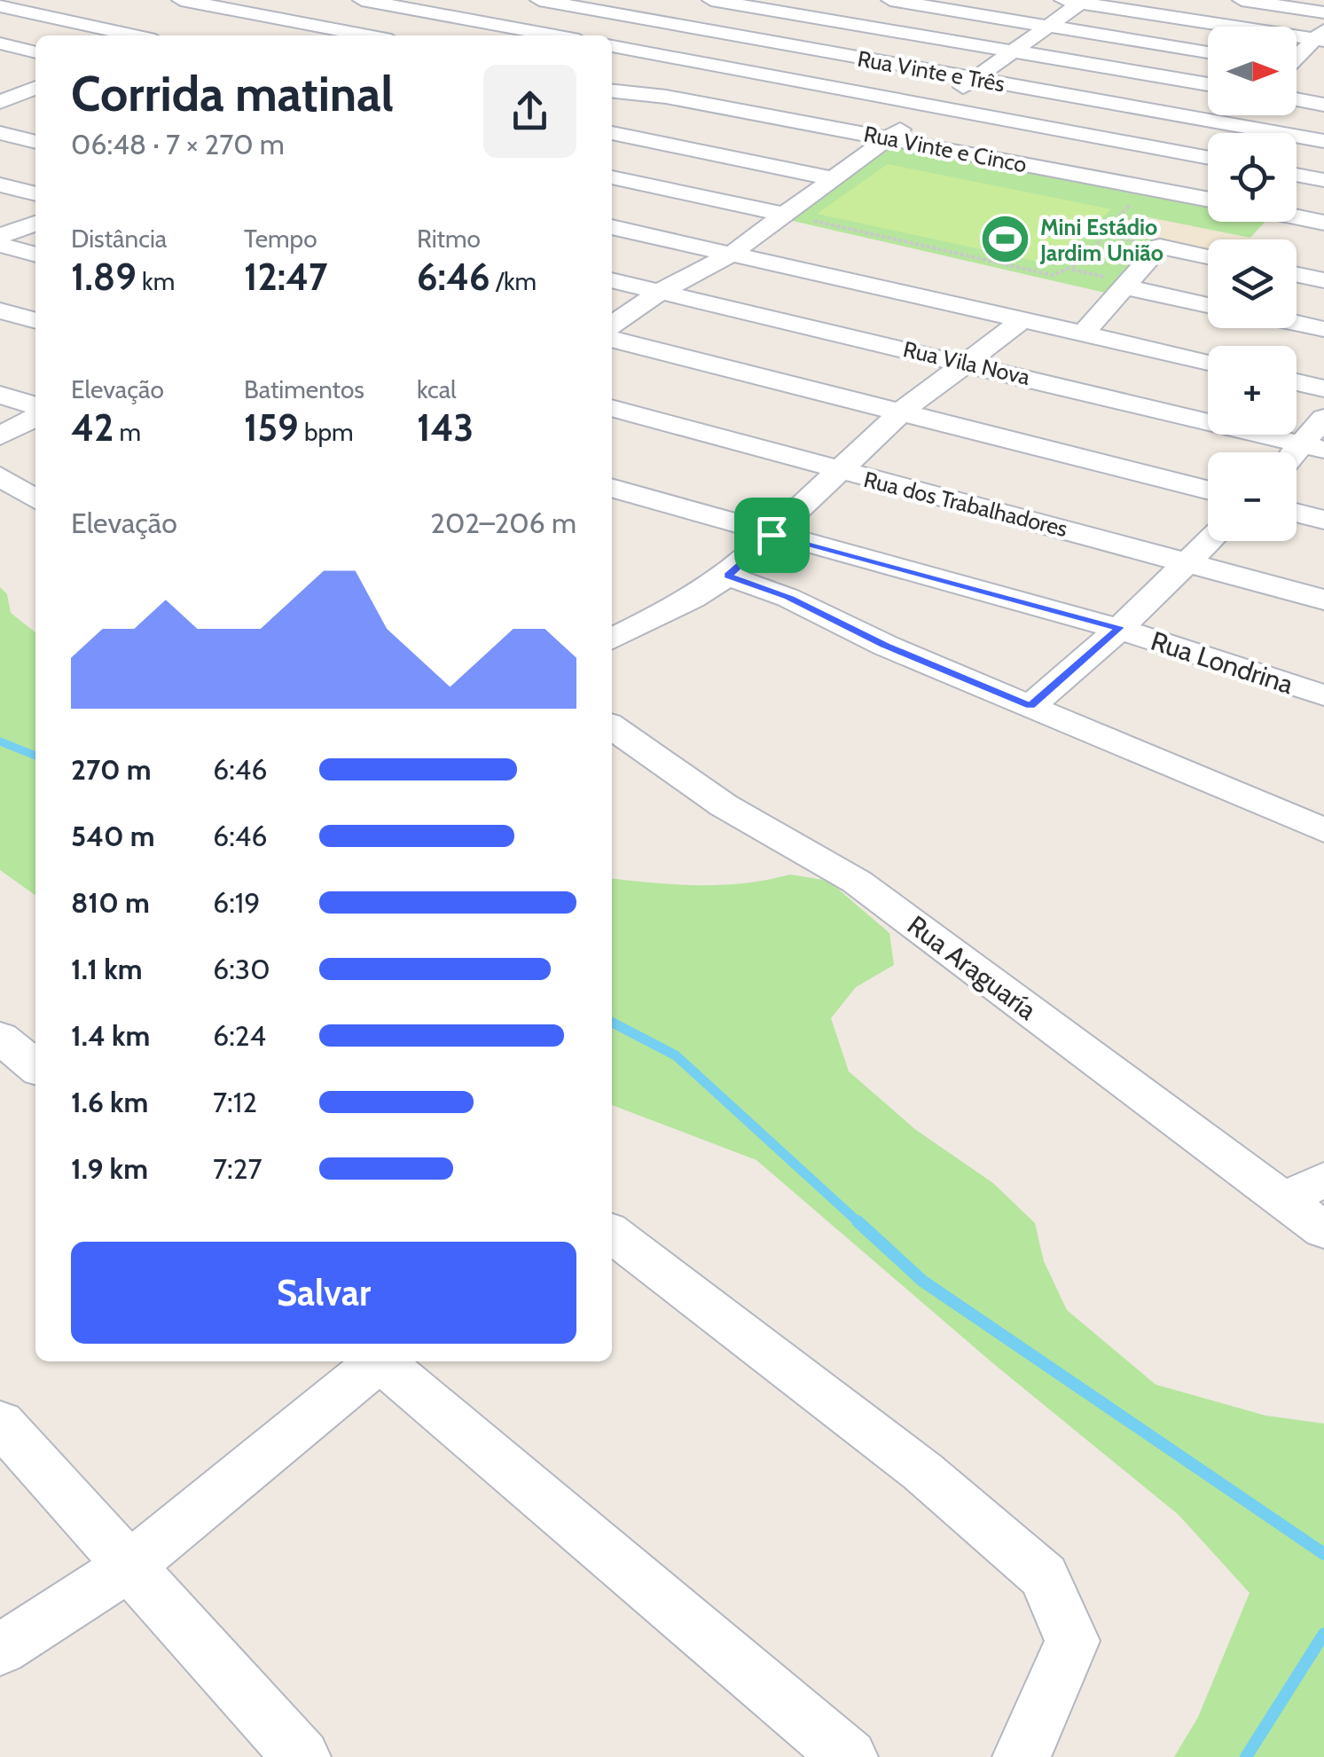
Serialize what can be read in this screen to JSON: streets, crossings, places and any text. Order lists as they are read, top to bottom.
{
  "streets": {
    "street": [
      "Rua Vinte e Três",
      "Rua Vinte e Cinco",
      "Rua Vila Nova",
      "Rua dos Trabalhadores",
      "Rua Londrina",
      "Rua Araguaría"
    ]
  },
  "places": {
    "sports": ["Mini Estádio Jardim União"]
  },
  "north": "right",
  "page": {
    "map_buttons": ["+", "−"],
    "heading": ["Corrida matinal", "06:48 · 7 × 270 m"],
    "stats": [
      ["Distância", "1.89 km"],
      ["Tempo", "12:47"],
      ["Ritmo", "6:46 /km"],
      ["Elevação", "42 m"],
      ["Batimentos", "159 bpm"],
      ["kcal", "143"]
    ],
    "chart": ["Elevação", "202–206 m"],
    "list": [
      {
        "name": "270 m",
        "note": "6:46"
      },
      {
        "name": "540 m",
        "note": "6:46"
      },
      {
        "name": "810 m",
        "note": "6:19"
      },
      {
        "name": "1.1 km",
        "note": "6:30"
      },
      {
        "name": "1.4 km",
        "note": "6:24"
      },
      {
        "name": "1.6 km",
        "note": "7:12"
      },
      {
        "name": "1.9 km",
        "note": "7:27"
      }
    ],
    "buttons": "Salvar"
  }
}
